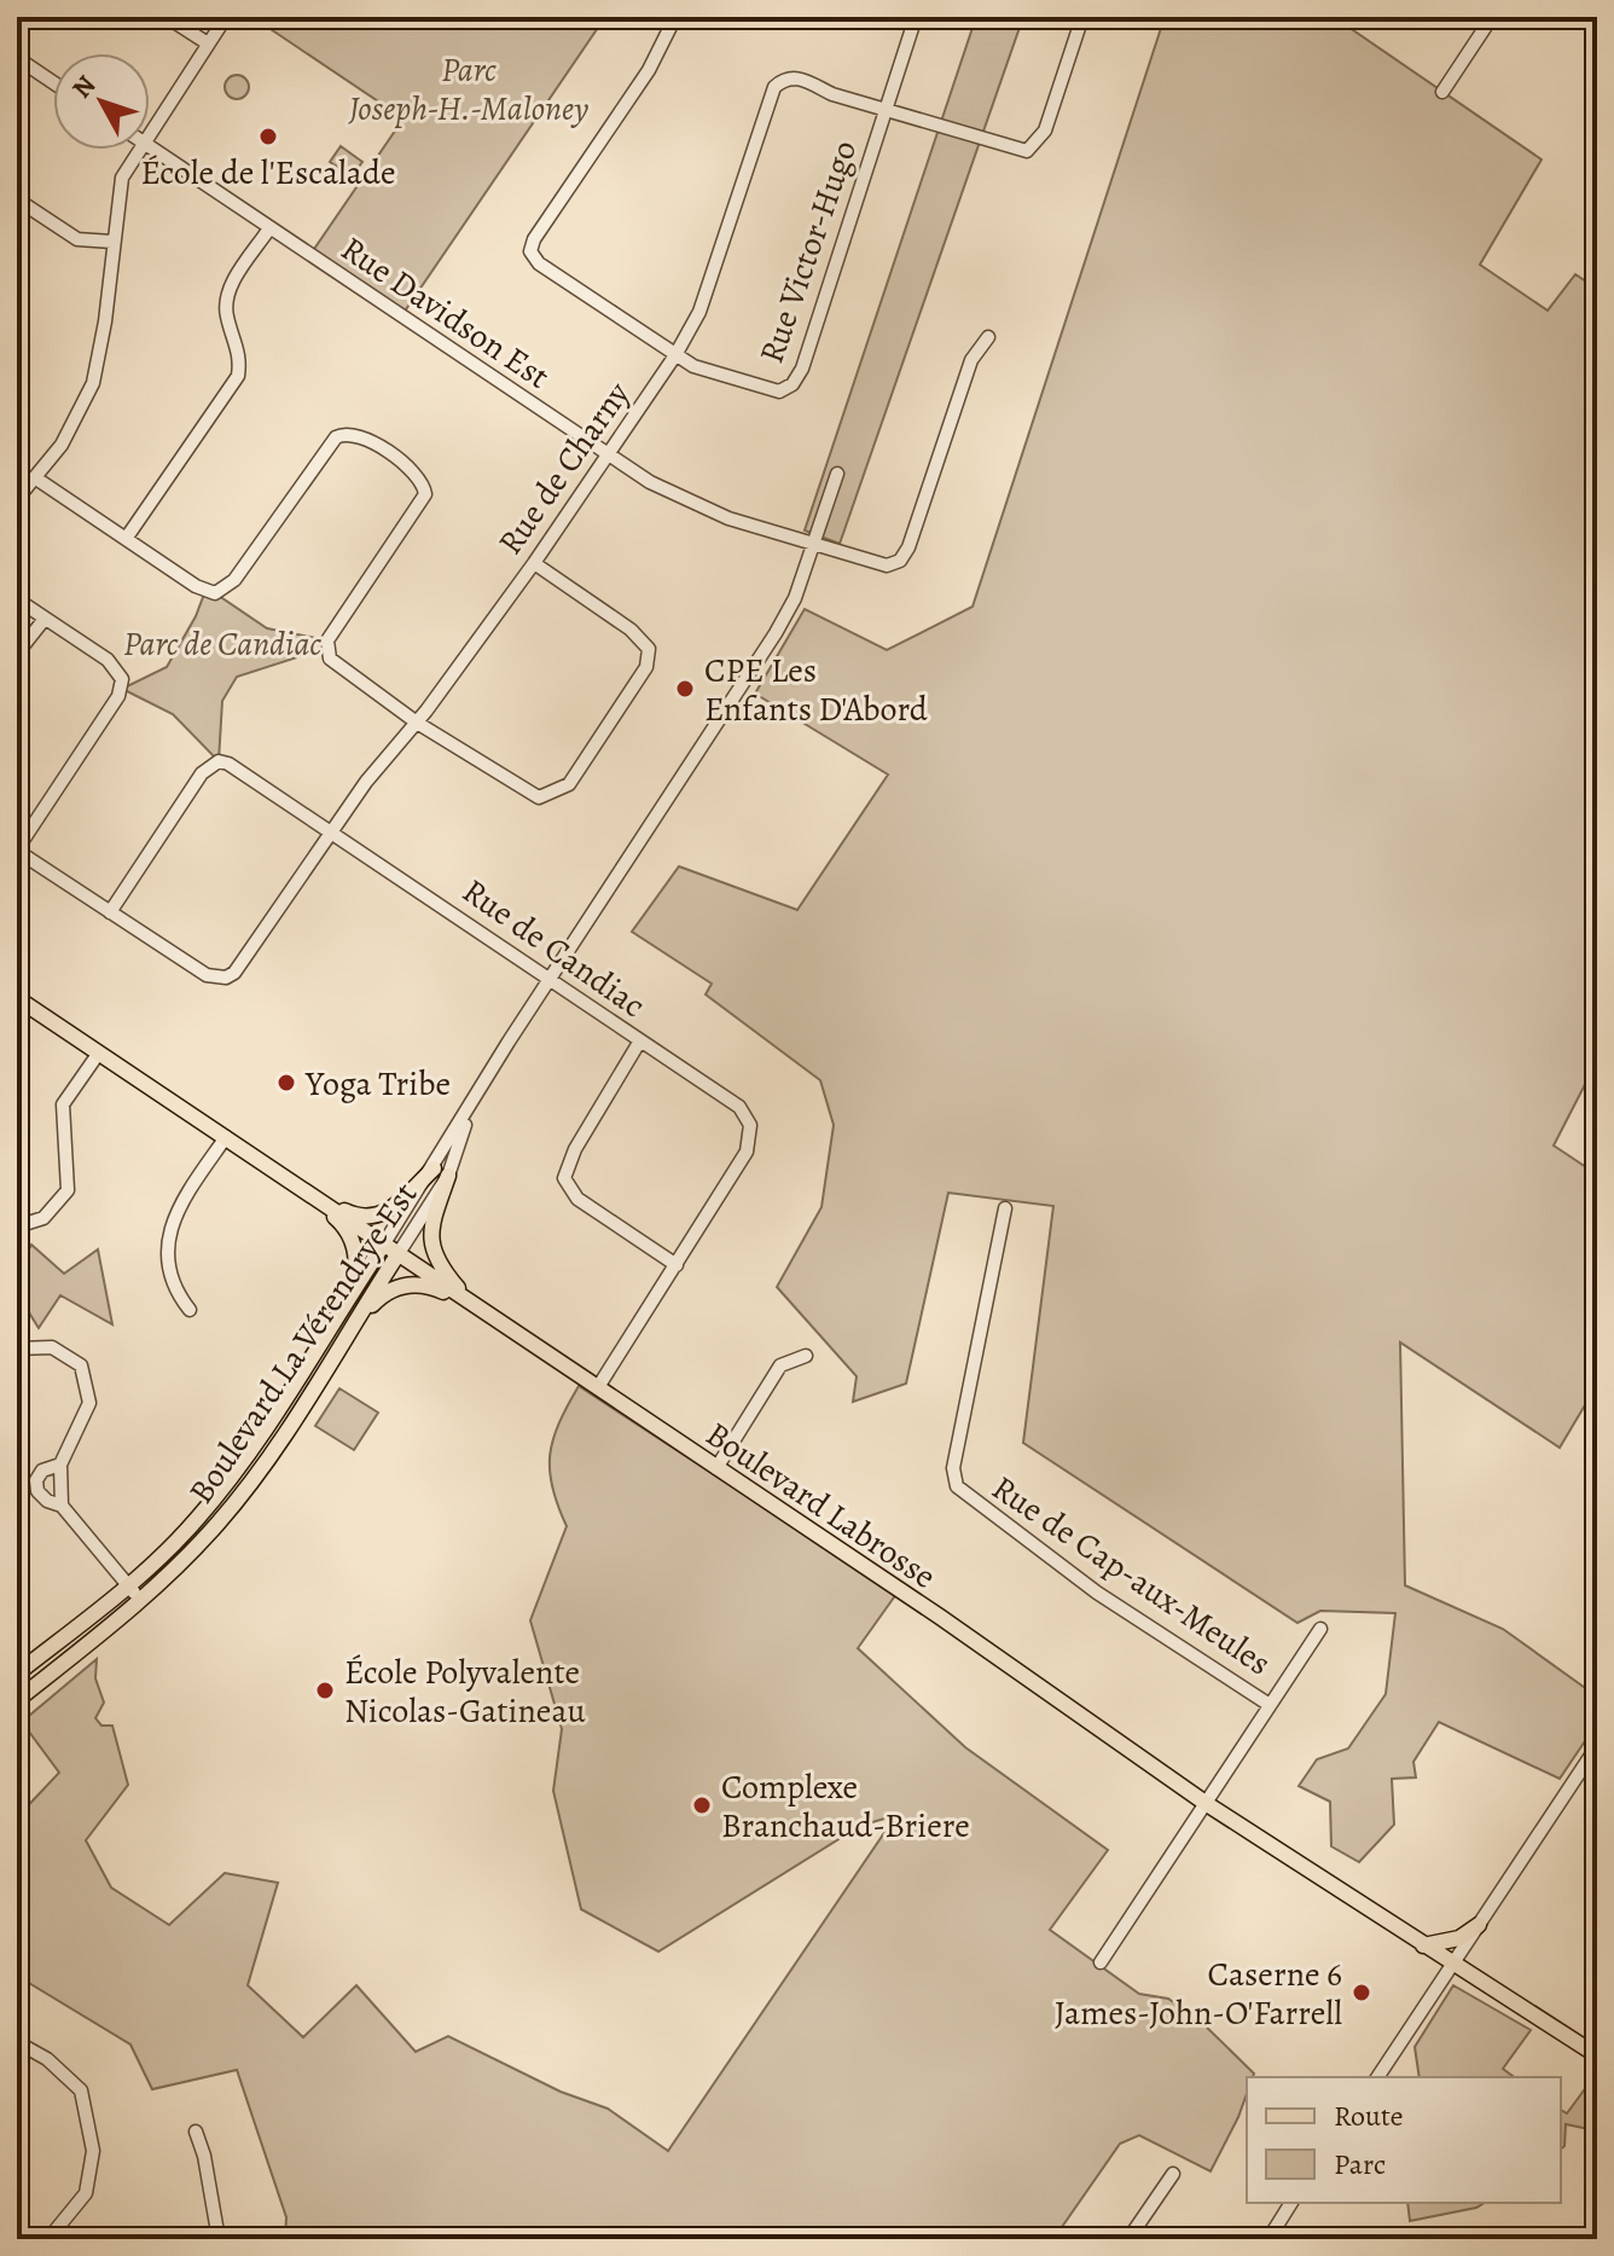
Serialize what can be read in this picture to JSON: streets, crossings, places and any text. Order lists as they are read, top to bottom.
{
  "streets": {
    "main road": ["Boulevard La Vérendrye Est", "Boulevard Labrosse"],
    "street": [
      "Rue Victor-Hugo",
      "Rue Davidson Est",
      "Rue de Charny",
      "Rue de Candiac",
      "Rue de Cap-aux-Meules"
    ]
  },
  "crossings": [
    ["Rue Victor-Hugo", "Rue de Charny"],
    ["Rue Davidson Est", "Rue de Charny"],
    ["Rue Davidson Est", "Boulevard La Vérendrye Est"],
    ["Rue de Charny", "Rue de Candiac"],
    ["Rue de Candiac", "Boulevard La Vérendrye Est"],
    ["Rue de Candiac", "Boulevard Labrosse"],
    ["Boulevard La Vérendrye Est", "Boulevard Labrosse"]
  ],
  "parks": ["Parc Joseph-H.-Maloney", "Parc de Candiac"],
  "places": [
    "École de l'Escalade",
    "CPE Les Enfants D'Abord",
    "Yoga Tribe",
    "École Polyvalente Nicolas-Gatineau",
    "Complexe Branchaud-Briere",
    "Caserne 6 James-John-O'Farrell"
  ],
  "legend": ["Route", "Parc"],
  "north": "top left"
}
